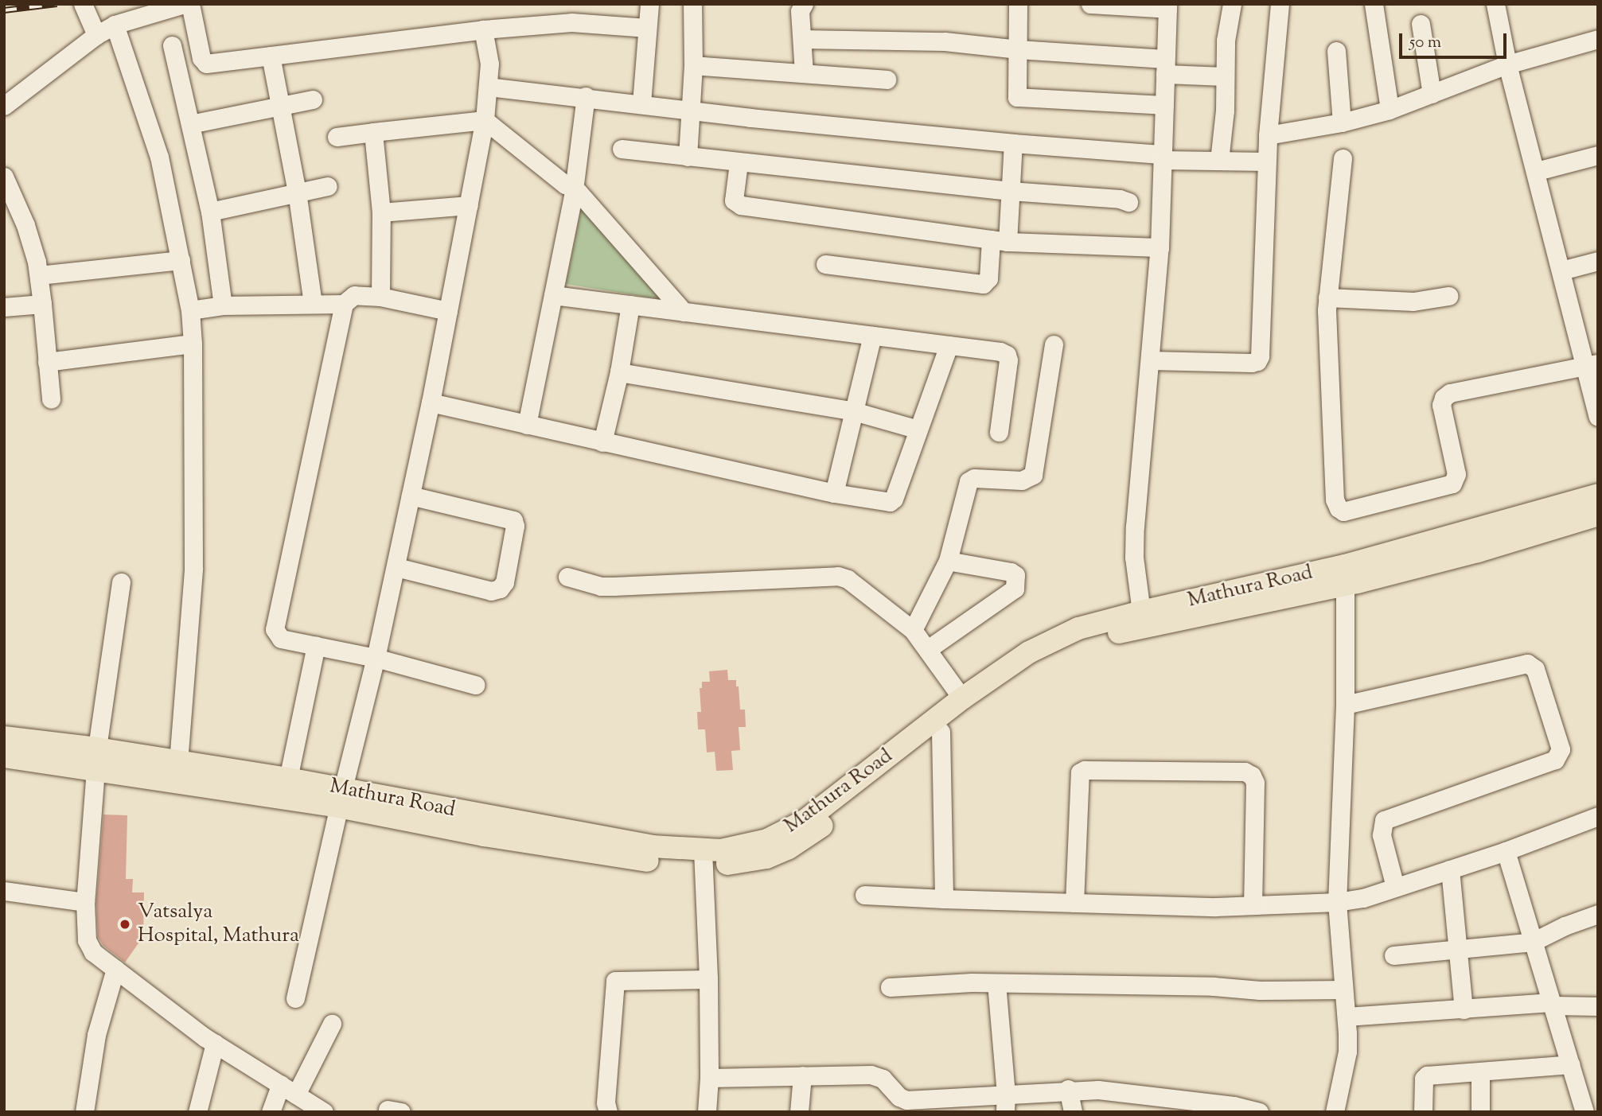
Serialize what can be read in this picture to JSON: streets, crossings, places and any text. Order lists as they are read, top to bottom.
{
  "streets": {
    "main road": ["Mathura Road"]
  },
  "places": ["Vatsalya Hospital, Mathura"],
  "scale_bar": "50 m"
}
